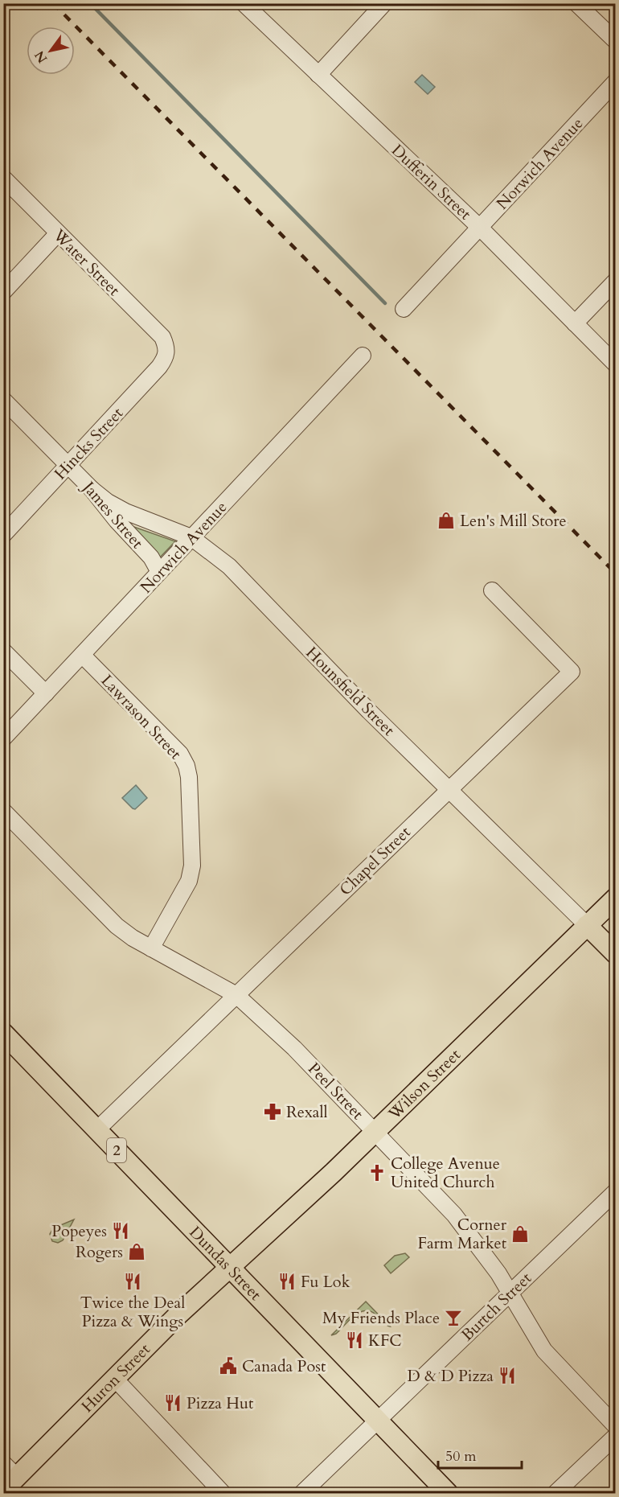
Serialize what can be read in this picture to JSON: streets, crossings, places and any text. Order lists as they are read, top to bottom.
{
  "streets": {
    "main road": [
      "Wilson Street",
      "2",
      "Dundas Street",
      "Huron Street"
    ],
    "street": [
      "Norwich Avenue",
      "Dufferin Street",
      "Water Street",
      "Hincks Street",
      "James Street",
      "Hounsfield Street",
      "Lawrason Street",
      "Chapel Street",
      "Peel Street",
      "Burtch Street"
    ]
  },
  "crossings": [
    ["Norwich Avenue", "Dufferin Street"],
    ["Norwich Avenue", "James Street"],
    ["Norwich Avenue", "Hounsfield Street"],
    ["Norwich Avenue", "Lawrason Street"],
    ["Water Street", "Hincks Street"],
    ["Hincks Street", "James Street"],
    ["James Street", "Hounsfield Street"],
    ["Hounsfield Street", "Chapel Street"],
    ["Hounsfield Street", "Wilson Street"],
    ["Lawrason Street", "Peel Street"],
    ["Chapel Street", "Peel Street"],
    ["Chapel Street", "Dundas Street"],
    ["Wilson Street", "Peel Street"],
    ["Wilson Street", "Dundas Street"],
    ["Wilson Street", "Huron Street"],
    ["Peel Street", "Burtch Street"],
    ["Dundas Street", "Burtch Street"],
    ["Dundas Street", "Huron Street"]
  ],
  "places": {
    "shop": ["Len's Mill Store", "Corner Farm Market", "Rogers"],
    "pharmacy": ["Rexall"],
    "church": ["College Avenue United Church"],
    "restaurant": [
      "Popeyes",
      "Twice the Deal Pizza & Wings",
      "Fu Lok",
      "KFC",
      "D & D Pizza",
      "Pizza Hut"
    ],
    "bar": ["My Friends Place"],
    "public building": ["Canada Post"]
  },
  "scale_bar": "50 m",
  "north": "bottom left"
}
